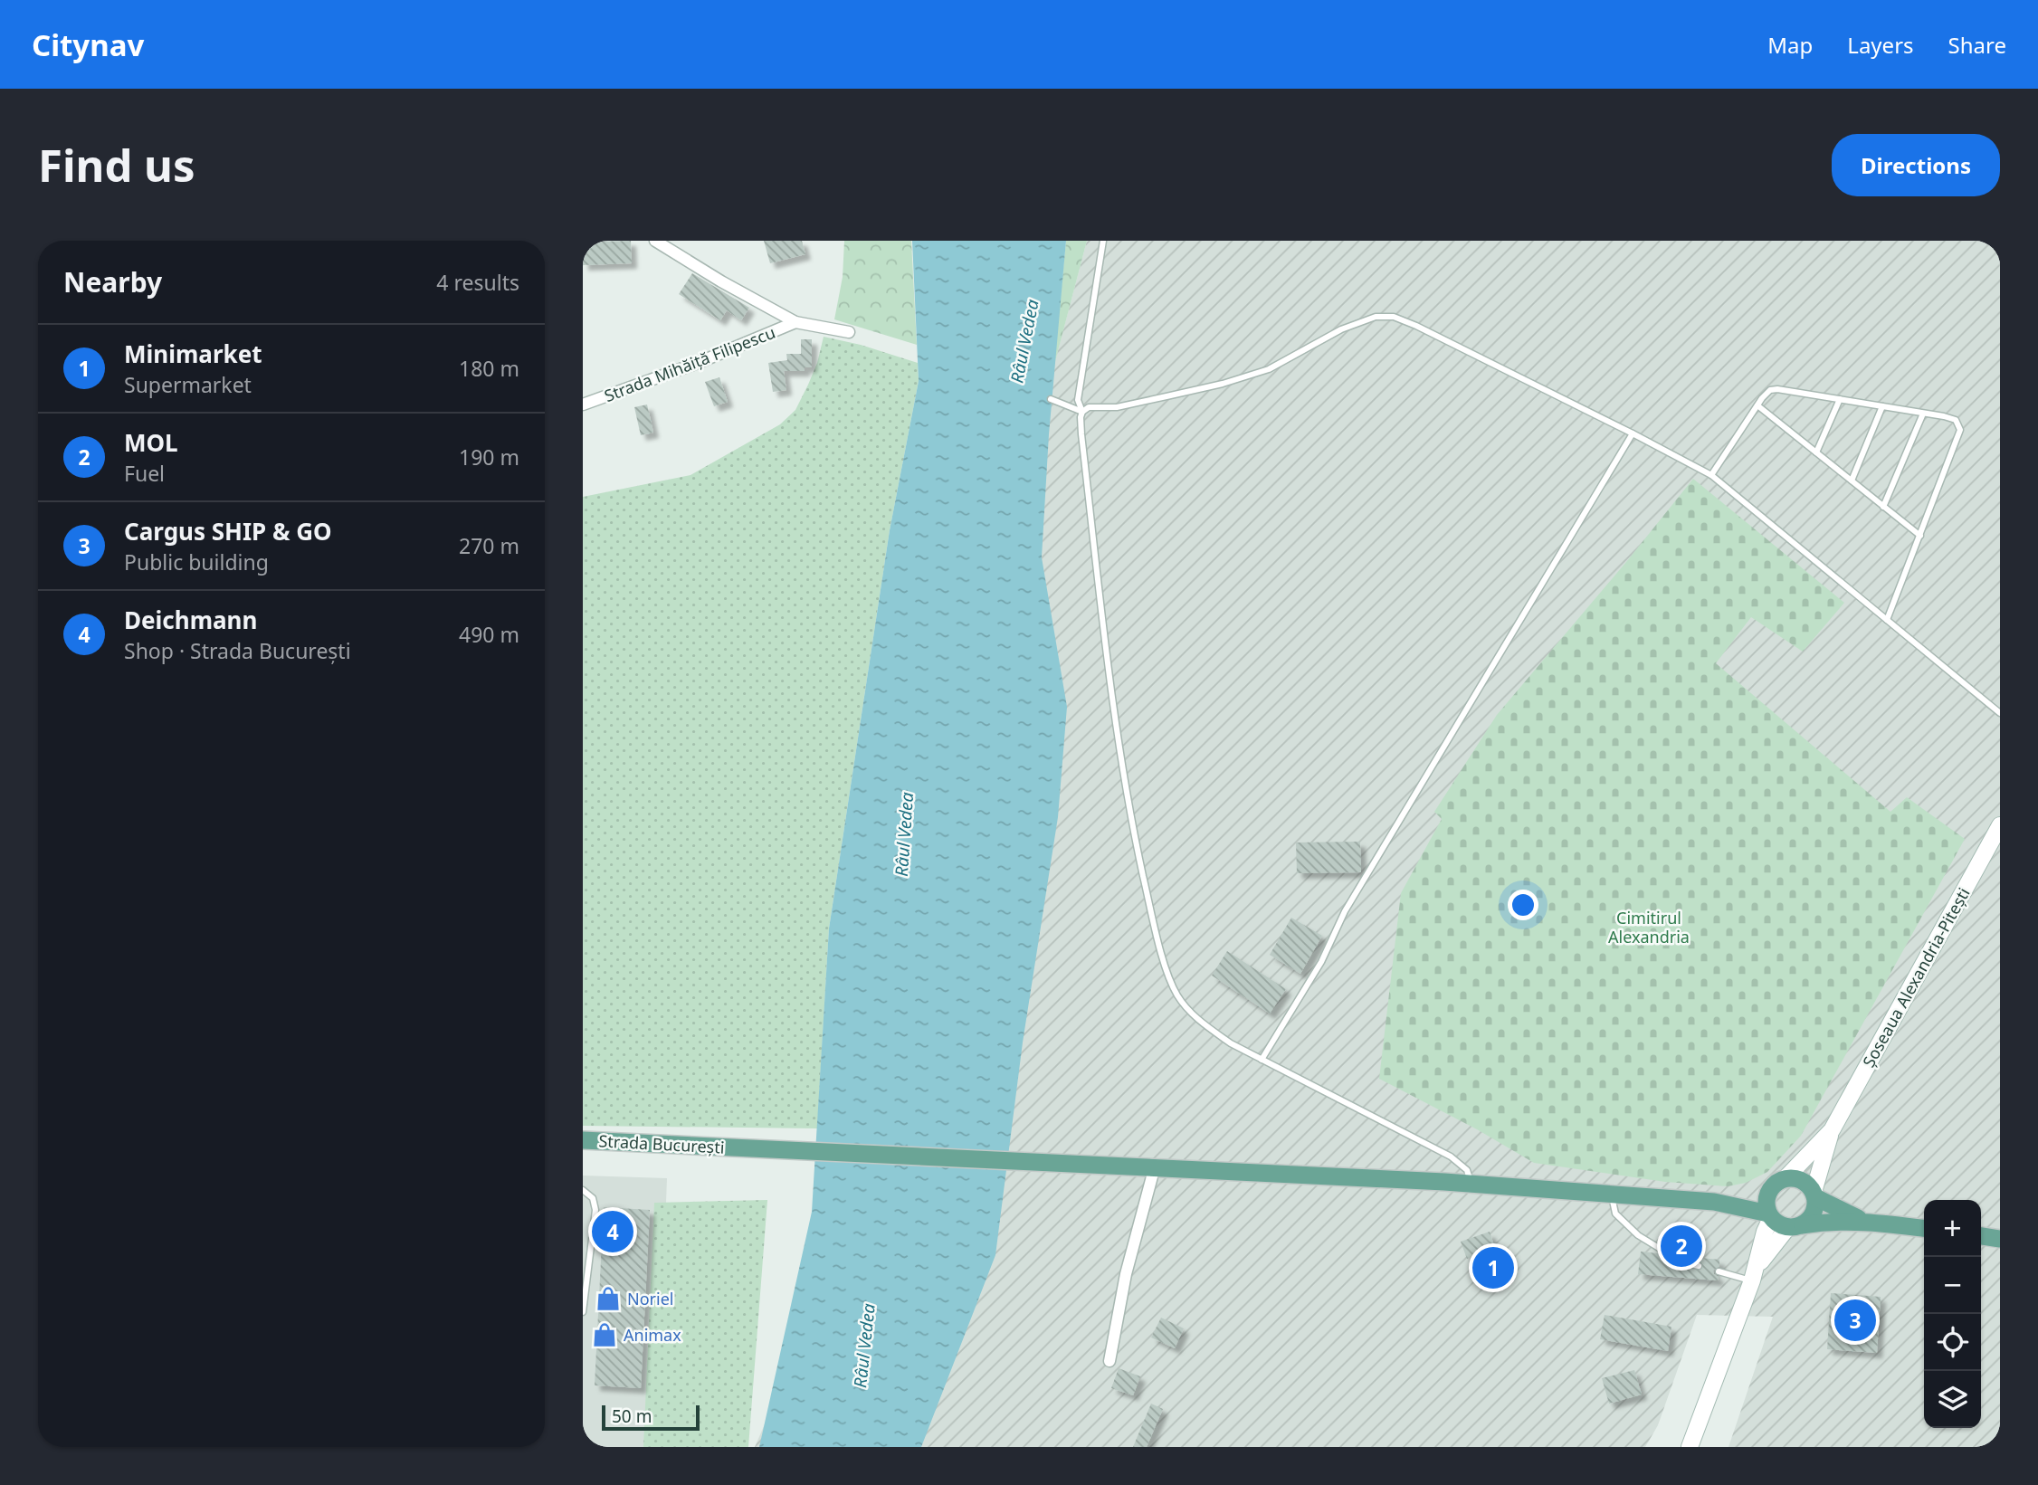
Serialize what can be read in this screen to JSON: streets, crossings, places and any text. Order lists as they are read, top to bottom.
{
  "streets": {
    "main road": ["Șoseaua Alexandria-Pitești", "Strada București"],
    "street": ["Strada Mihăiță Filipescu"]
  },
  "water": ["Râul Vedea"],
  "parks": ["Cimitirul Alexandria"],
  "places": {
    "shop": ["Noriel", "Animax"]
  },
  "scale_bar": "50 m",
  "page": {
    "header": "Citynav",
    "nav": ["Map", "Layers", "Share"],
    "buttons": "Directions",
    "title": "Find us",
    "heading": ["Nearby", "4 results"],
    "list": [
      {
        "mark": "1",
        "name": "Minimarket",
        "note": "Supermarket",
        "value": "180 m"
      },
      {
        "mark": "2",
        "name": "MOL",
        "note": "Fuel",
        "value": "190 m"
      },
      {
        "mark": "3",
        "name": "Cargus SHIP & GO",
        "note": "Public building",
        "value": "270 m"
      },
      {
        "mark": "4",
        "name": "Deichmann",
        "note": "Shop · Strada București",
        "value": "490 m"
      }
    ],
    "map_buttons": ["+", "−"],
    "pins": [
      "4",
      "2",
      "1",
      "3"
    ],
    "scale": "50 m"
  }
}
